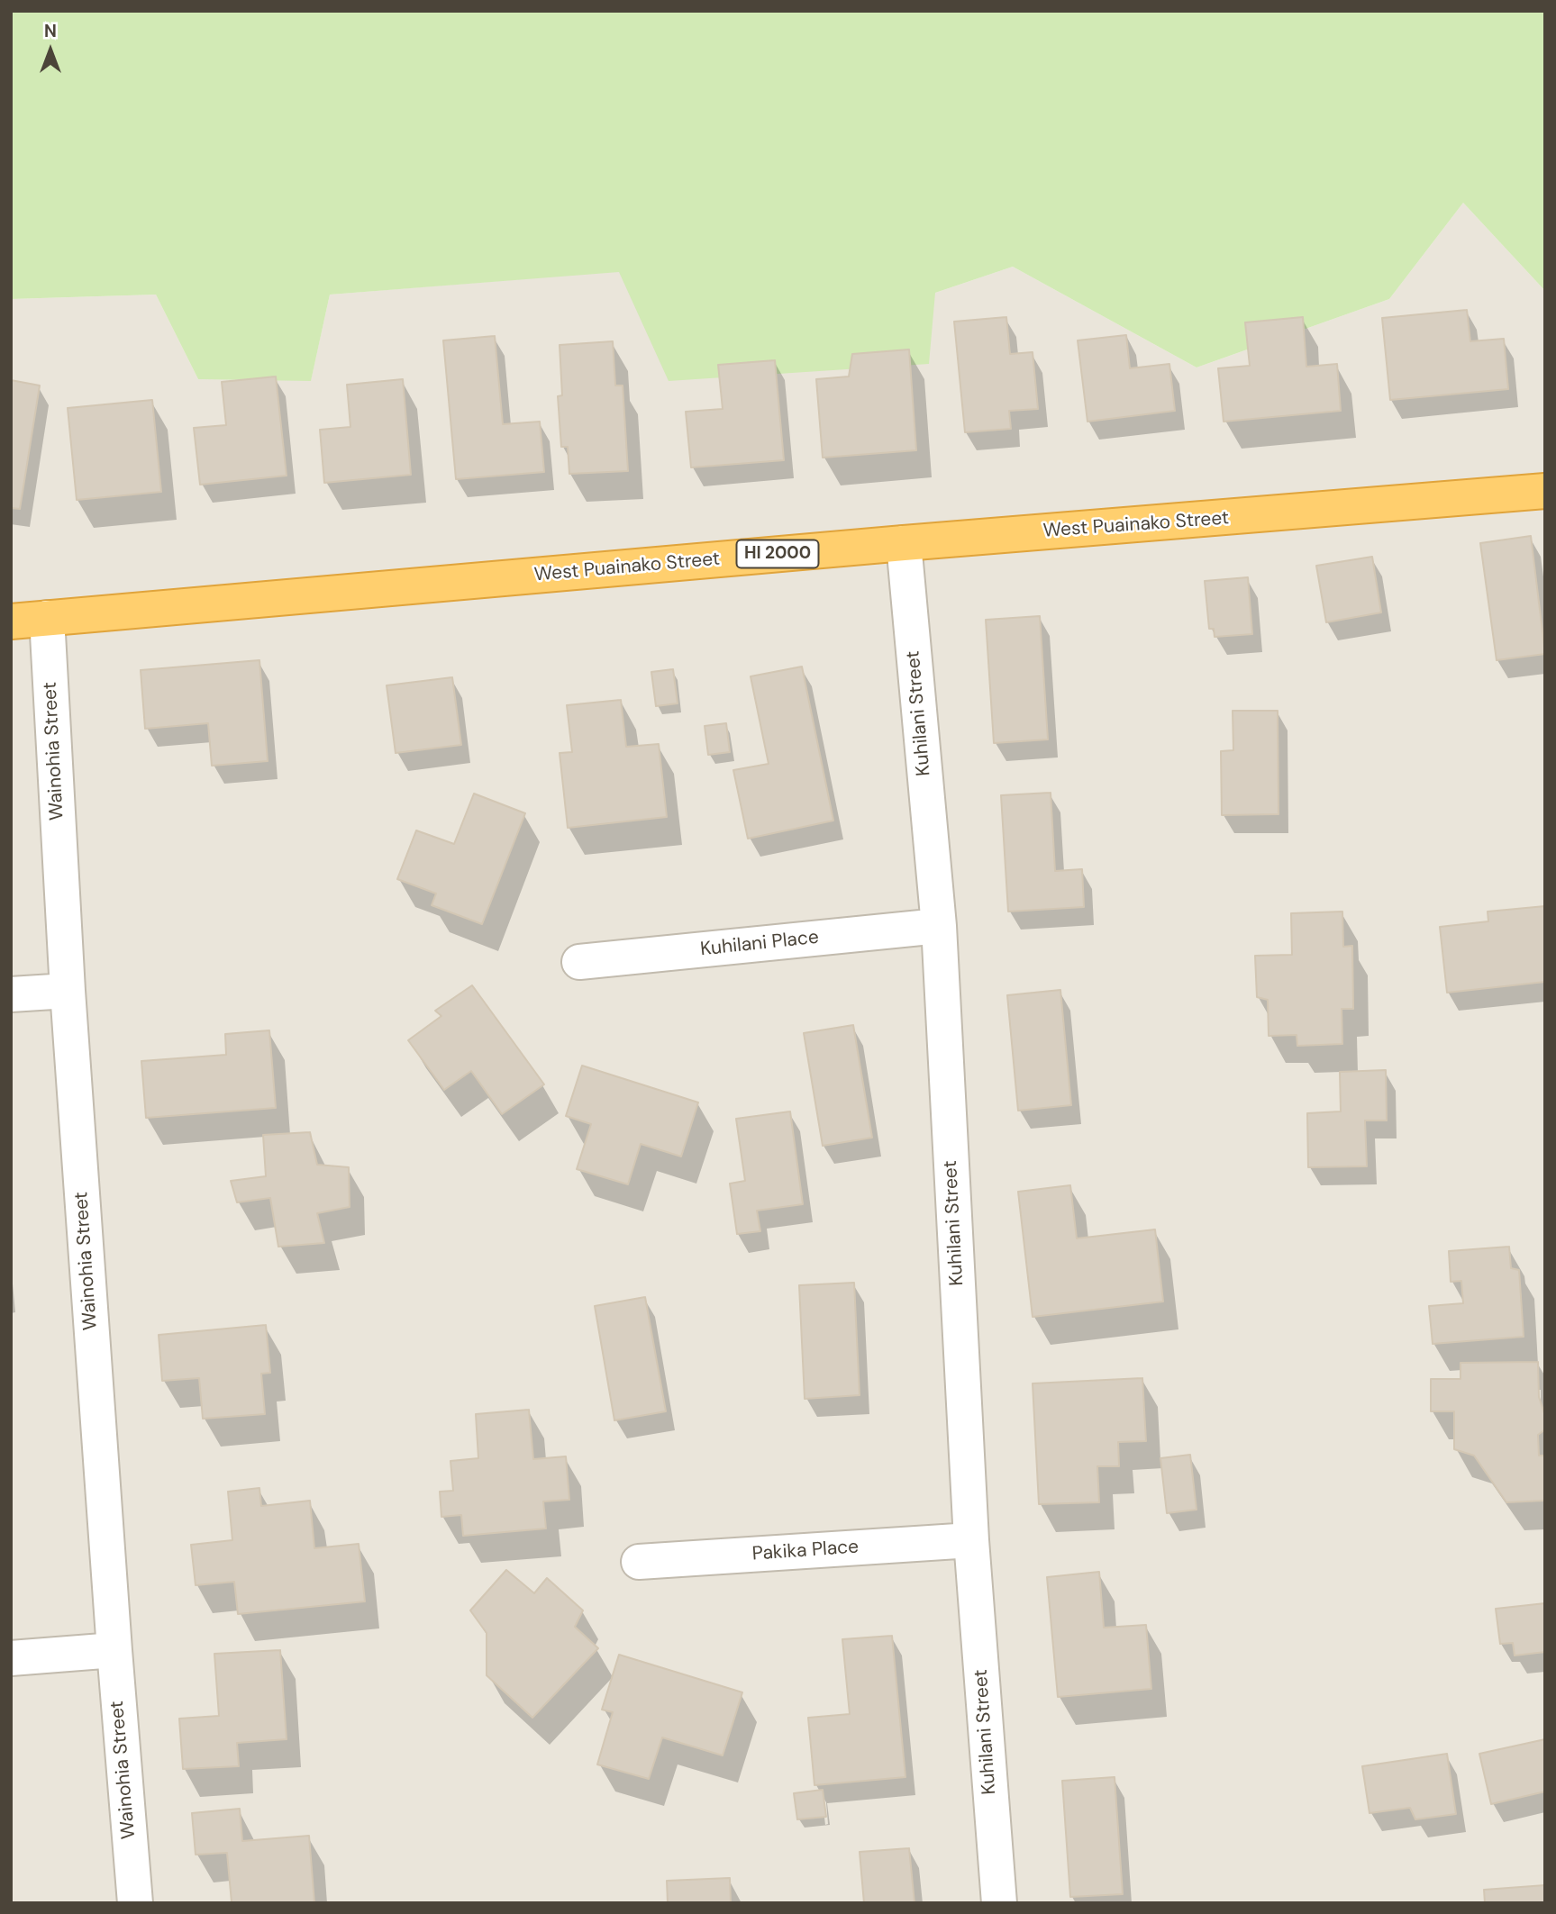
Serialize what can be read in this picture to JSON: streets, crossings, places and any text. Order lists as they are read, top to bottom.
{
  "streets": {
    "highway": ["West Puainako Street", "HI 2000"],
    "street": [
      "Kuhilani Street",
      "Wainohia Street",
      "Kuhilani Place",
      "Pakika Place"
    ]
  },
  "crossings": [
    ["West Puainako Street", "Kuhilani Street"],
    ["West Puainako Street", "Wainohia Street"],
    ["Kuhilani Street", "Kuhilani Place"],
    ["Kuhilani Street", "Pakika Place"]
  ],
  "north": "top"
}
